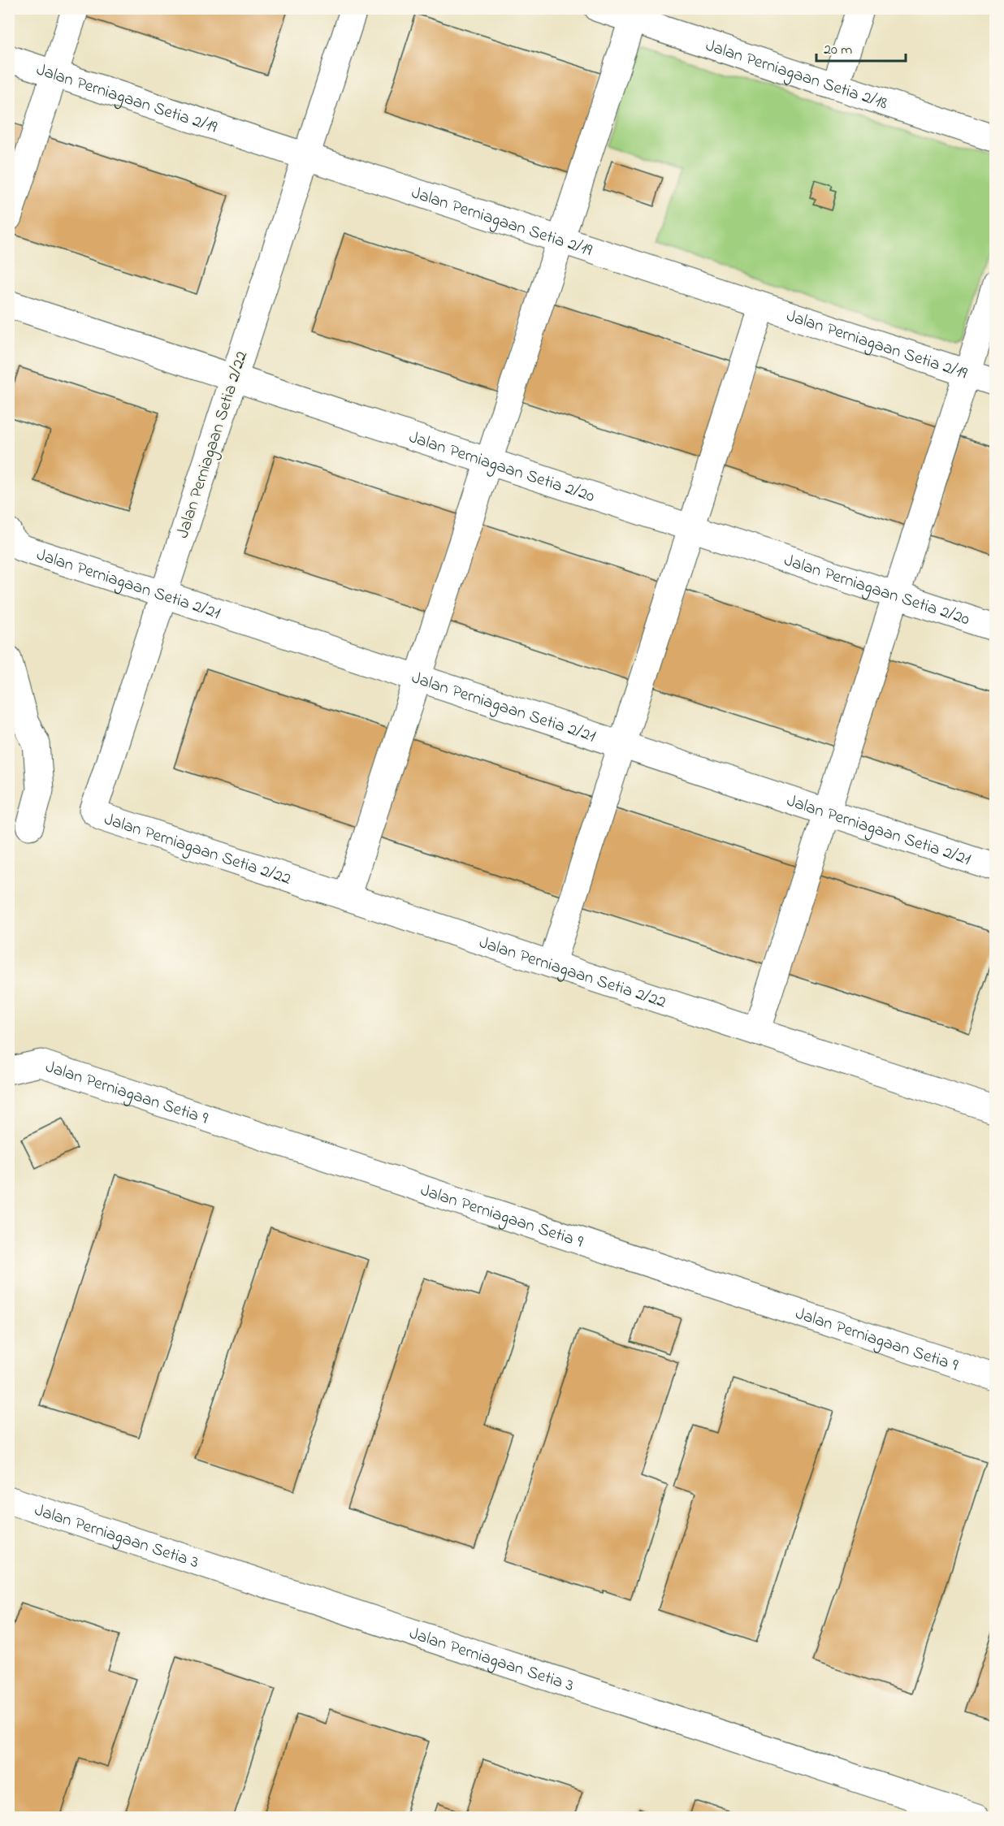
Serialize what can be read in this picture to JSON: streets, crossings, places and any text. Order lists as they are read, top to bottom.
{
  "streets": {
    "street": [
      "Jalan Perniagaan Setia 2/18",
      "Jalan Perniagaan Setia 2/19",
      "Jalan Perniagaan Setia 2/22",
      "Jalan Perniagaan Setia 2/20",
      "Jalan Perniagaan Setia 2/21",
      "Jalan Perniagaan Setia 9",
      "Jalan Perniagaan Setia 3"
    ]
  },
  "crossings": [
    ["Jalan Perniagaan Setia 2/19", "Jalan Perniagaan Setia 2/22"],
    ["Jalan Perniagaan Setia 2/22", "Jalan Perniagaan Setia 2/20"],
    ["Jalan Perniagaan Setia 2/22", "Jalan Perniagaan Setia 2/21"]
  ],
  "scale_bar": "20 m"
}
